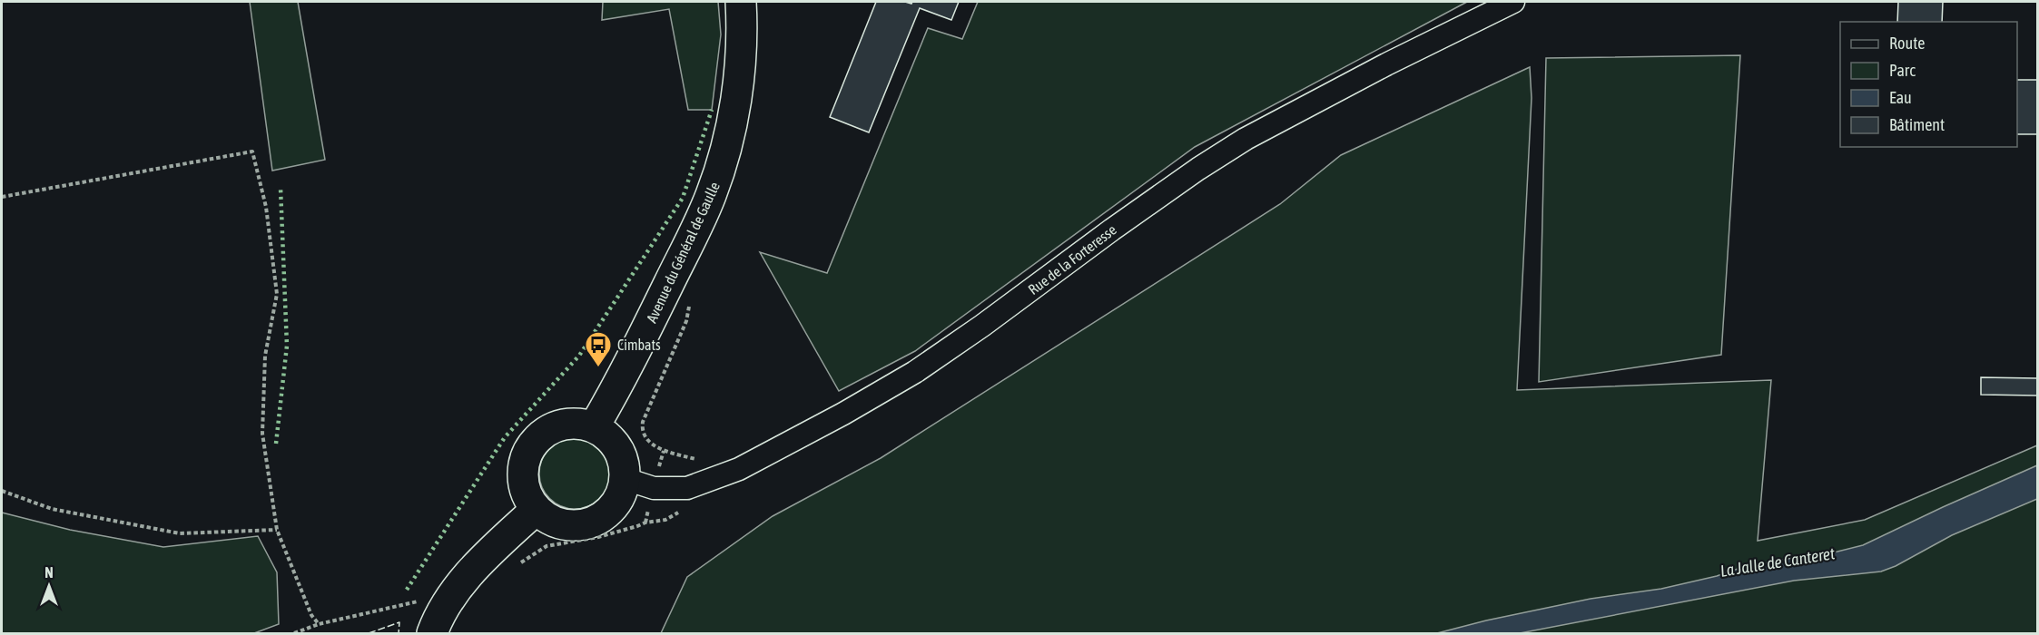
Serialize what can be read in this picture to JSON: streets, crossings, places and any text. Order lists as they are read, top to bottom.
{
  "streets": {
    "main road": ["Avenue du Général de Gaulle"],
    "street": ["Rue de la Forteresse"]
  },
  "crossings": [
    ["Avenue du Général de Gaulle", "Rue de la Forteresse"]
  ],
  "water": ["La Jalle de Canteret"],
  "places": {
    "bus stop": ["Cimbats"]
  },
  "legend": [
    "Route",
    "Parc",
    "Eau",
    "Bâtiment"
  ],
  "north": "top"
}
